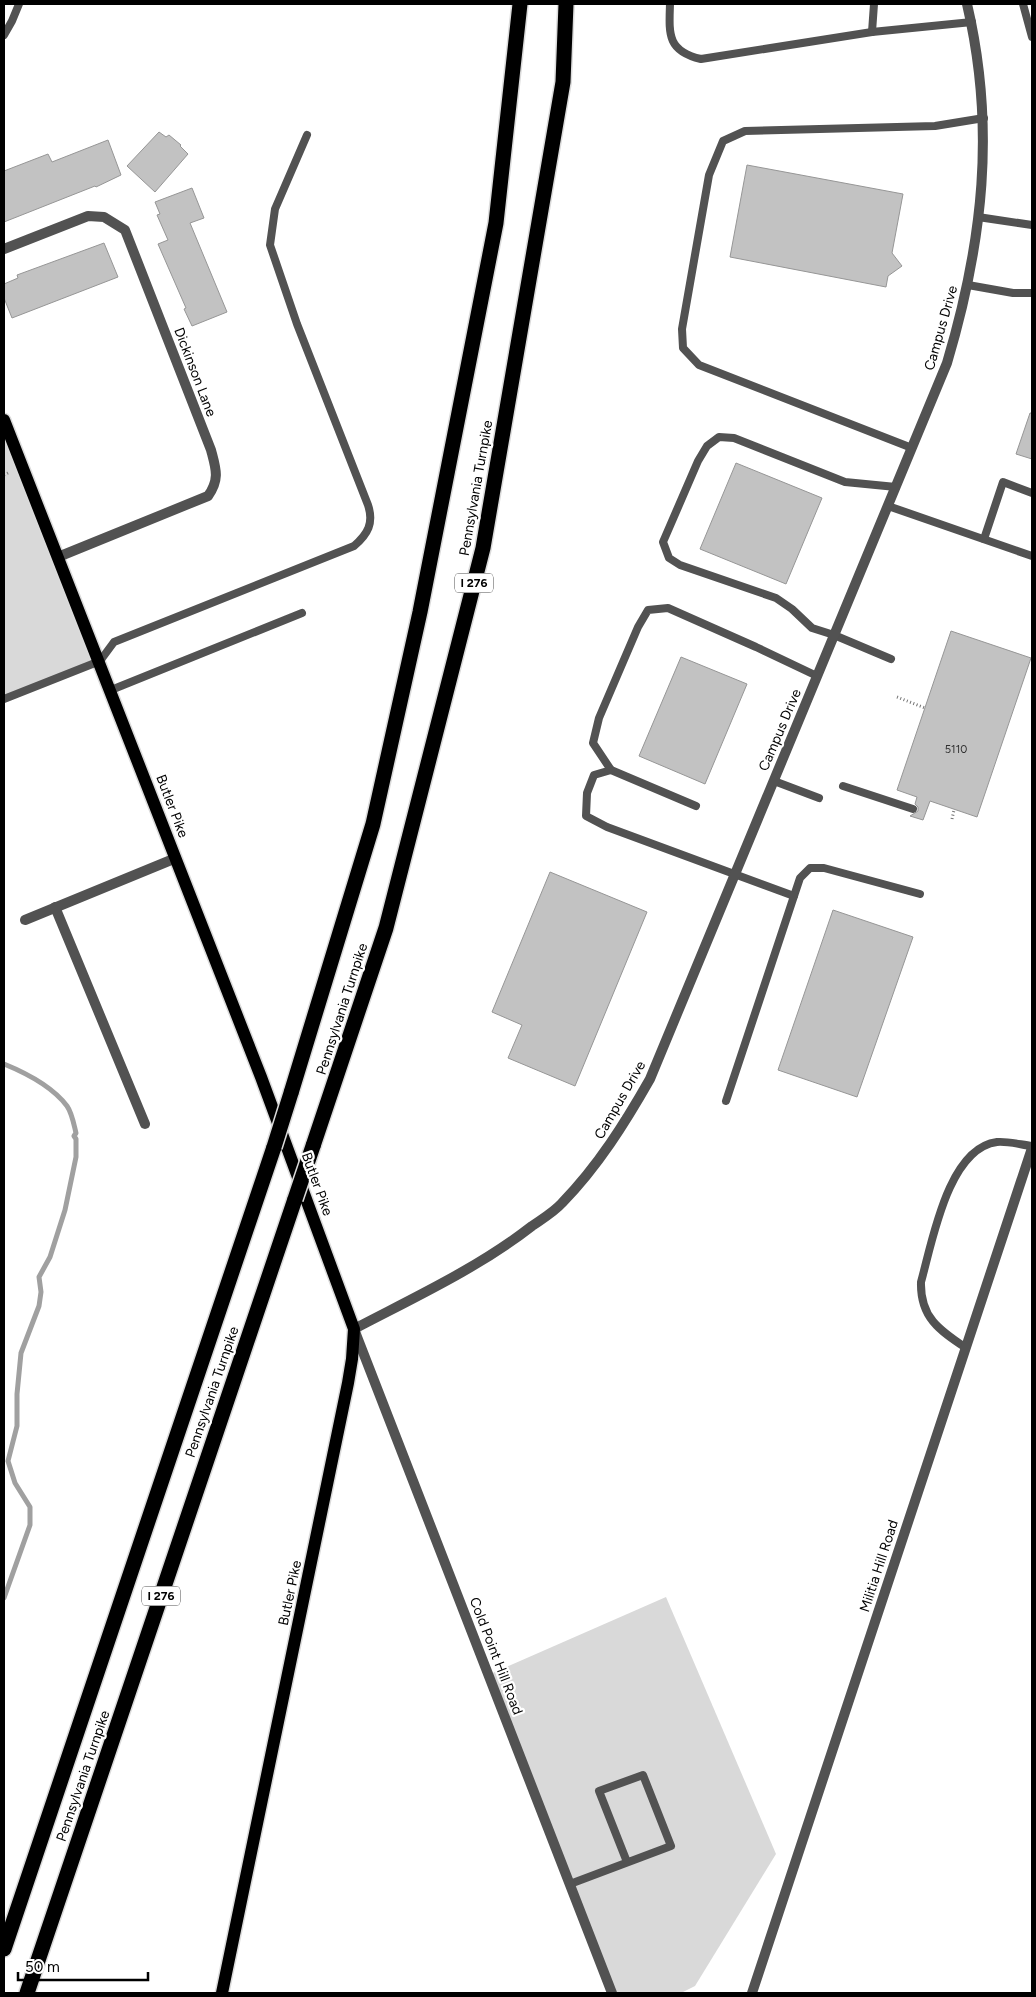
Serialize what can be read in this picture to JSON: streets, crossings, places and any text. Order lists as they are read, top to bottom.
{
  "streets": {
    "highway": ["Pennsylvania Turnpike", "I 276"],
    "main road": ["Butler Pike"],
    "street": [
      "Campus Drive",
      "Dickinson Lane",
      "Militia Hill Road",
      "Cold Point Hill Road"
    ]
  },
  "crossings": [
    ["Campus Drive", "Butler Pike"],
    ["Campus Drive", "Cold Point Hill Road"],
    ["Dickinson Lane", "Butler Pike"],
    ["Butler Pike", "Cold Point Hill Road"]
  ],
  "house_numbers": ["5110"],
  "scale_bar": "50 m"
}
